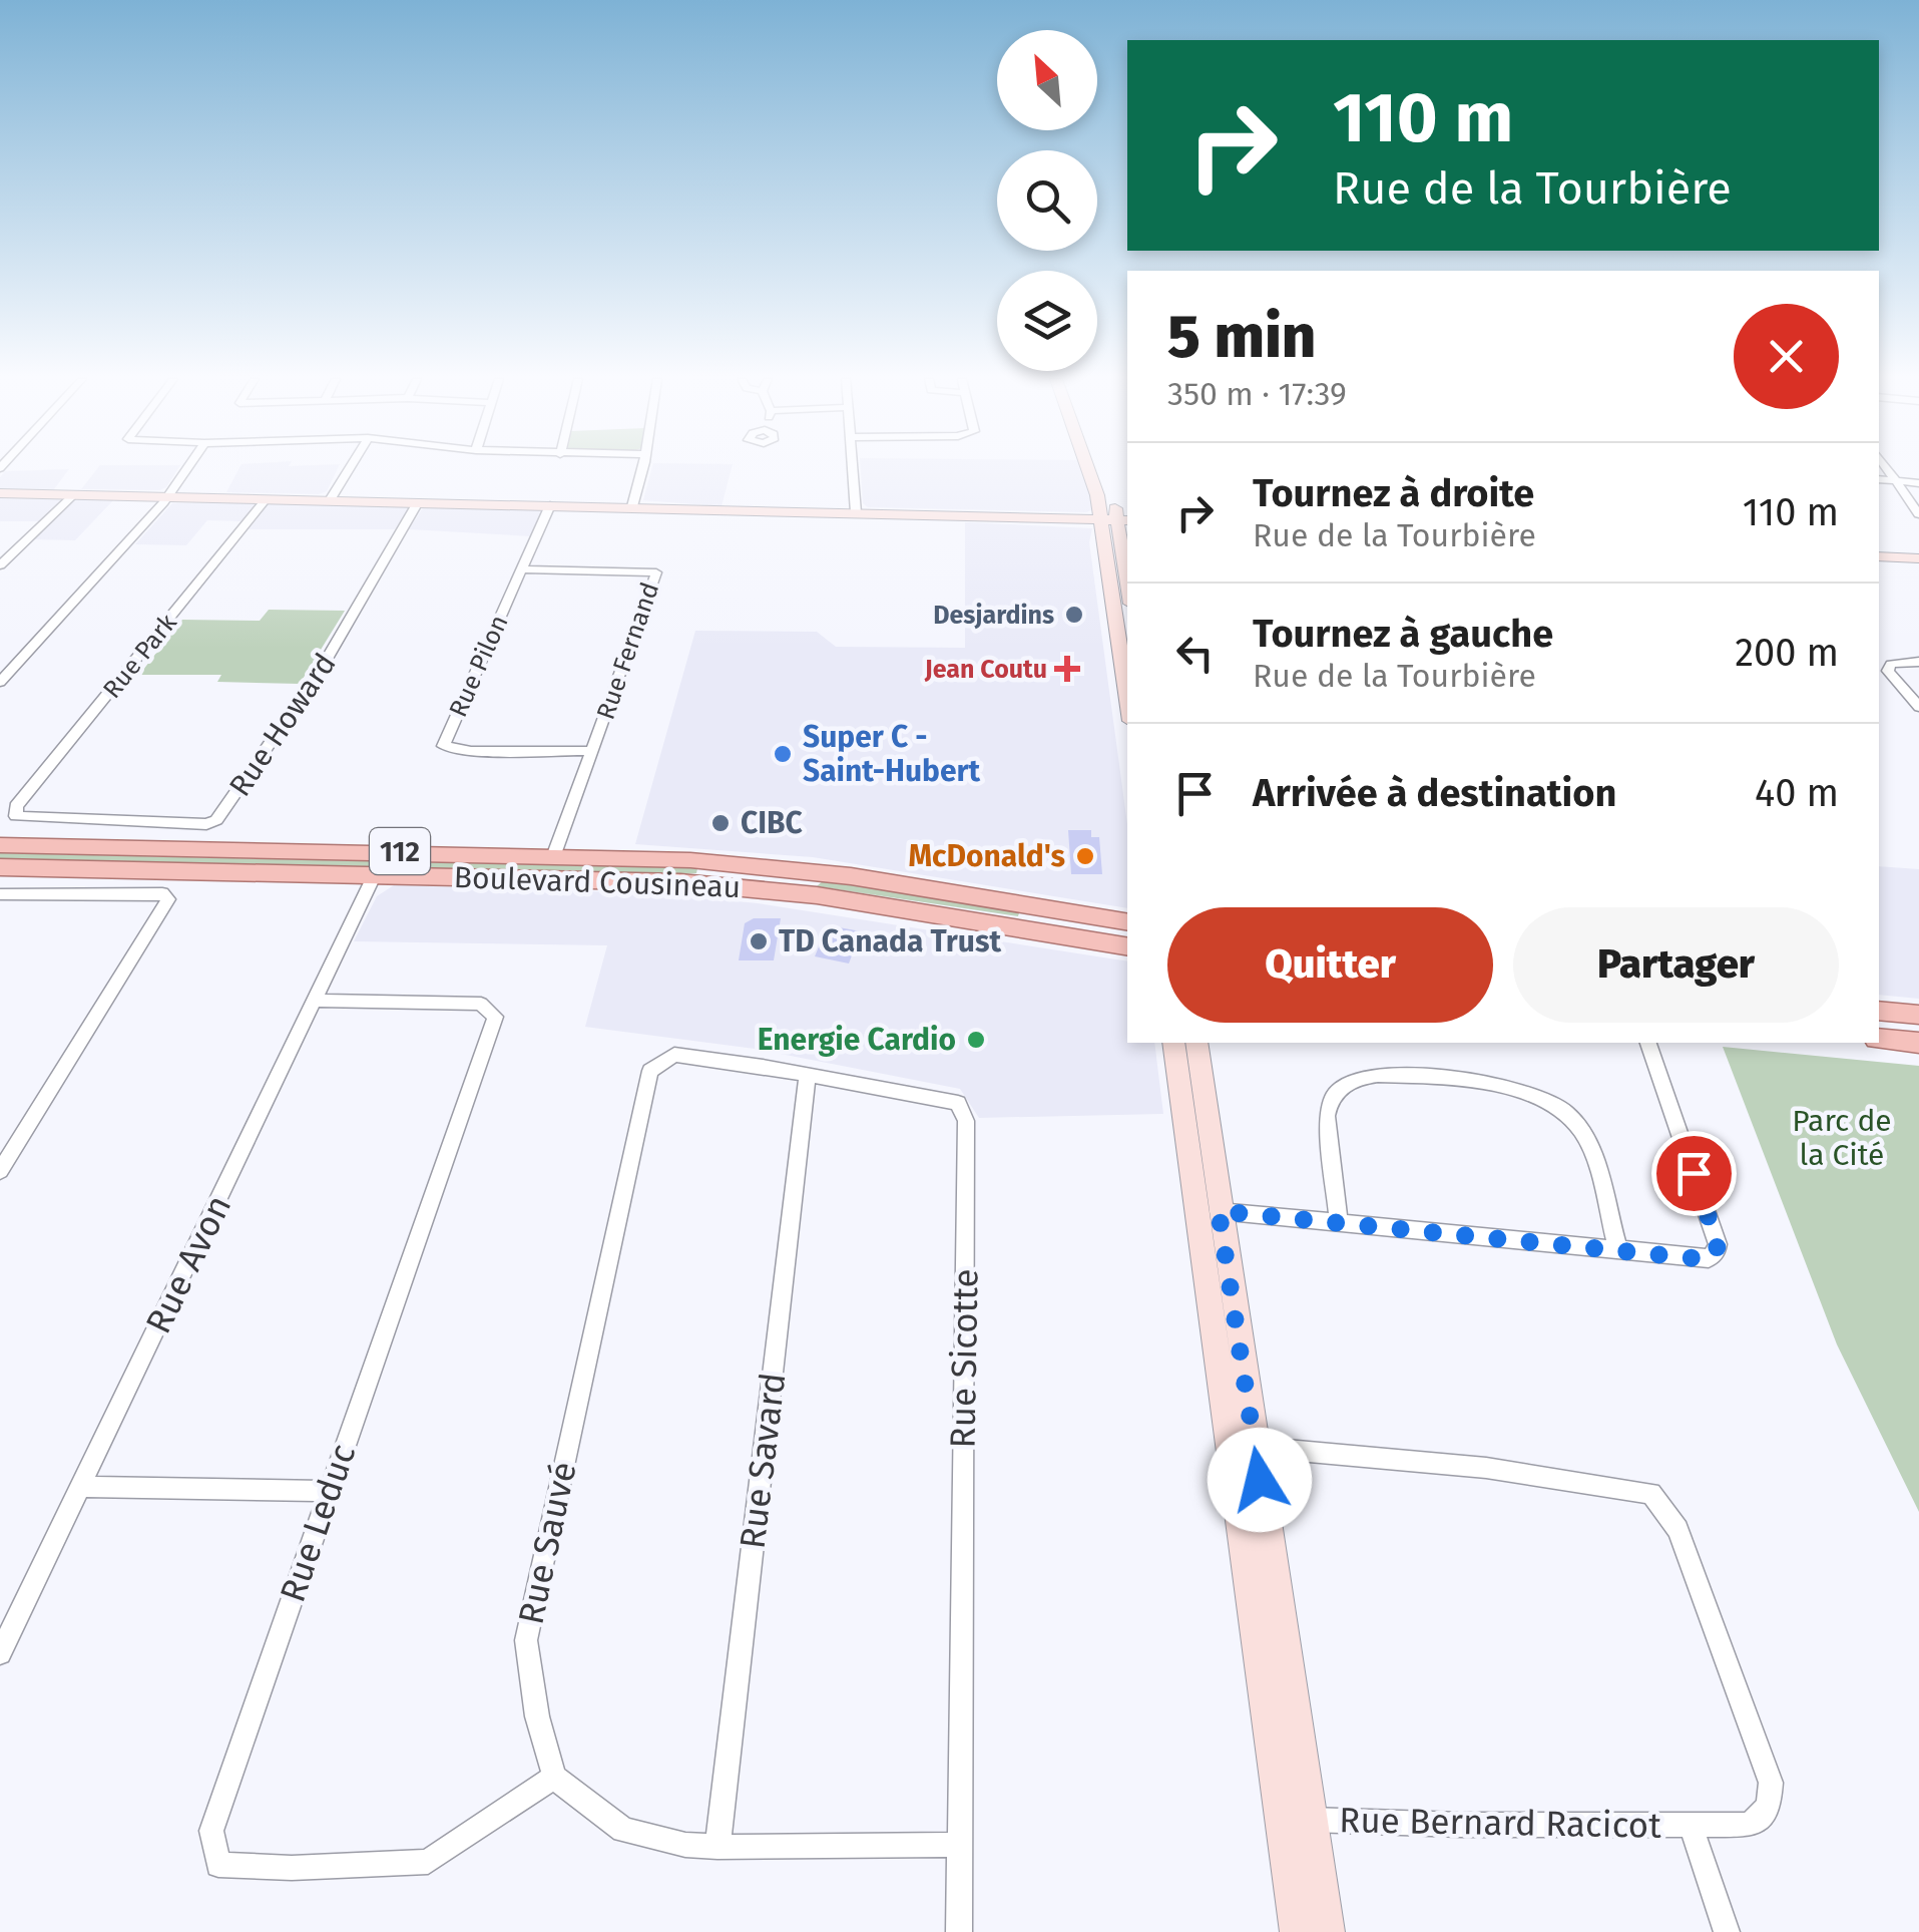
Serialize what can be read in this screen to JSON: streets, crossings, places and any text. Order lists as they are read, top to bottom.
{
  "streets": {
    "main road": ["112", "Boulevard Cousineau"],
    "street": [
      "Rue Fernand",
      "Rue Park",
      "Rue Pilon",
      "Rue Howard",
      "Rue Avon",
      "Rue Sicotte",
      "Rue Savard",
      "Rue Leduc",
      "Rue Sauvé",
      "Rue Bernard Racicot"
    ]
  },
  "crossings": [
    ["Rue Fernand", "Rue Pilon"],
    ["Rue Fernand", "Boulevard Cousineau"],
    ["Rue Park", "Rue Howard"],
    ["Boulevard Cousineau", "Rue Avon"],
    ["Rue Avon", "Rue Leduc"],
    ["Rue Sicotte", "Rue Savard"],
    ["Rue Sicotte", "Rue Sauvé"],
    ["Rue Leduc", "Rue Sauvé"]
  ],
  "parks": ["Parc de la Cité"],
  "places": {
    "other": [
      "Desjardins",
      "Super C - Saint-Hubert",
      "CIBC",
      "McDonald's",
      "TD Canada Trust",
      "Energie Cardio"
    ],
    "health": ["Jean Coutu"]
  },
  "north": "top left",
  "page": {
    "turn": ["110 m", "Rue de la Tourbière"],
    "heading": ["5 min", "350 m · 17:39"],
    "list": [
      {
        "name": "Tournez à droite",
        "note": "Rue de la Tourbière",
        "value": "110 m"
      },
      {
        "name": "Tournez à gauche",
        "note": "Rue de la Tourbière",
        "value": "200 m"
      },
      {
        "name": "Arrivée à destination",
        "value": "40 m"
      }
    ],
    "buttons": ["Quitter", "Partager"]
  }
}
